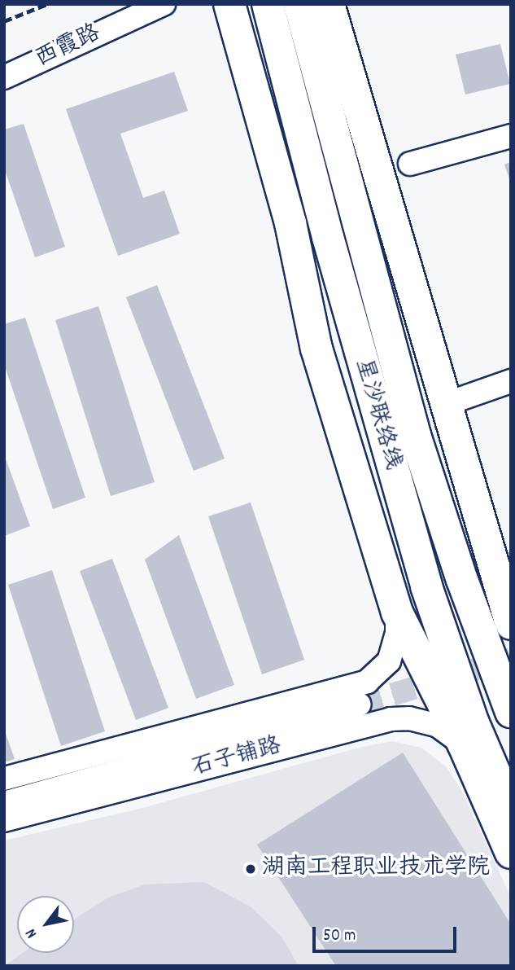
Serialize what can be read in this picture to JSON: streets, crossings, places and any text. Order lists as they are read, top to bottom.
{
  "streets": {
    "main road": ["星沙联络线"],
    "street": ["西霞路", "石子铺路"]
  },
  "places": ["湖南工程职业技术学院"],
  "scale_bar": "50 m",
  "north": "bottom left"
}
